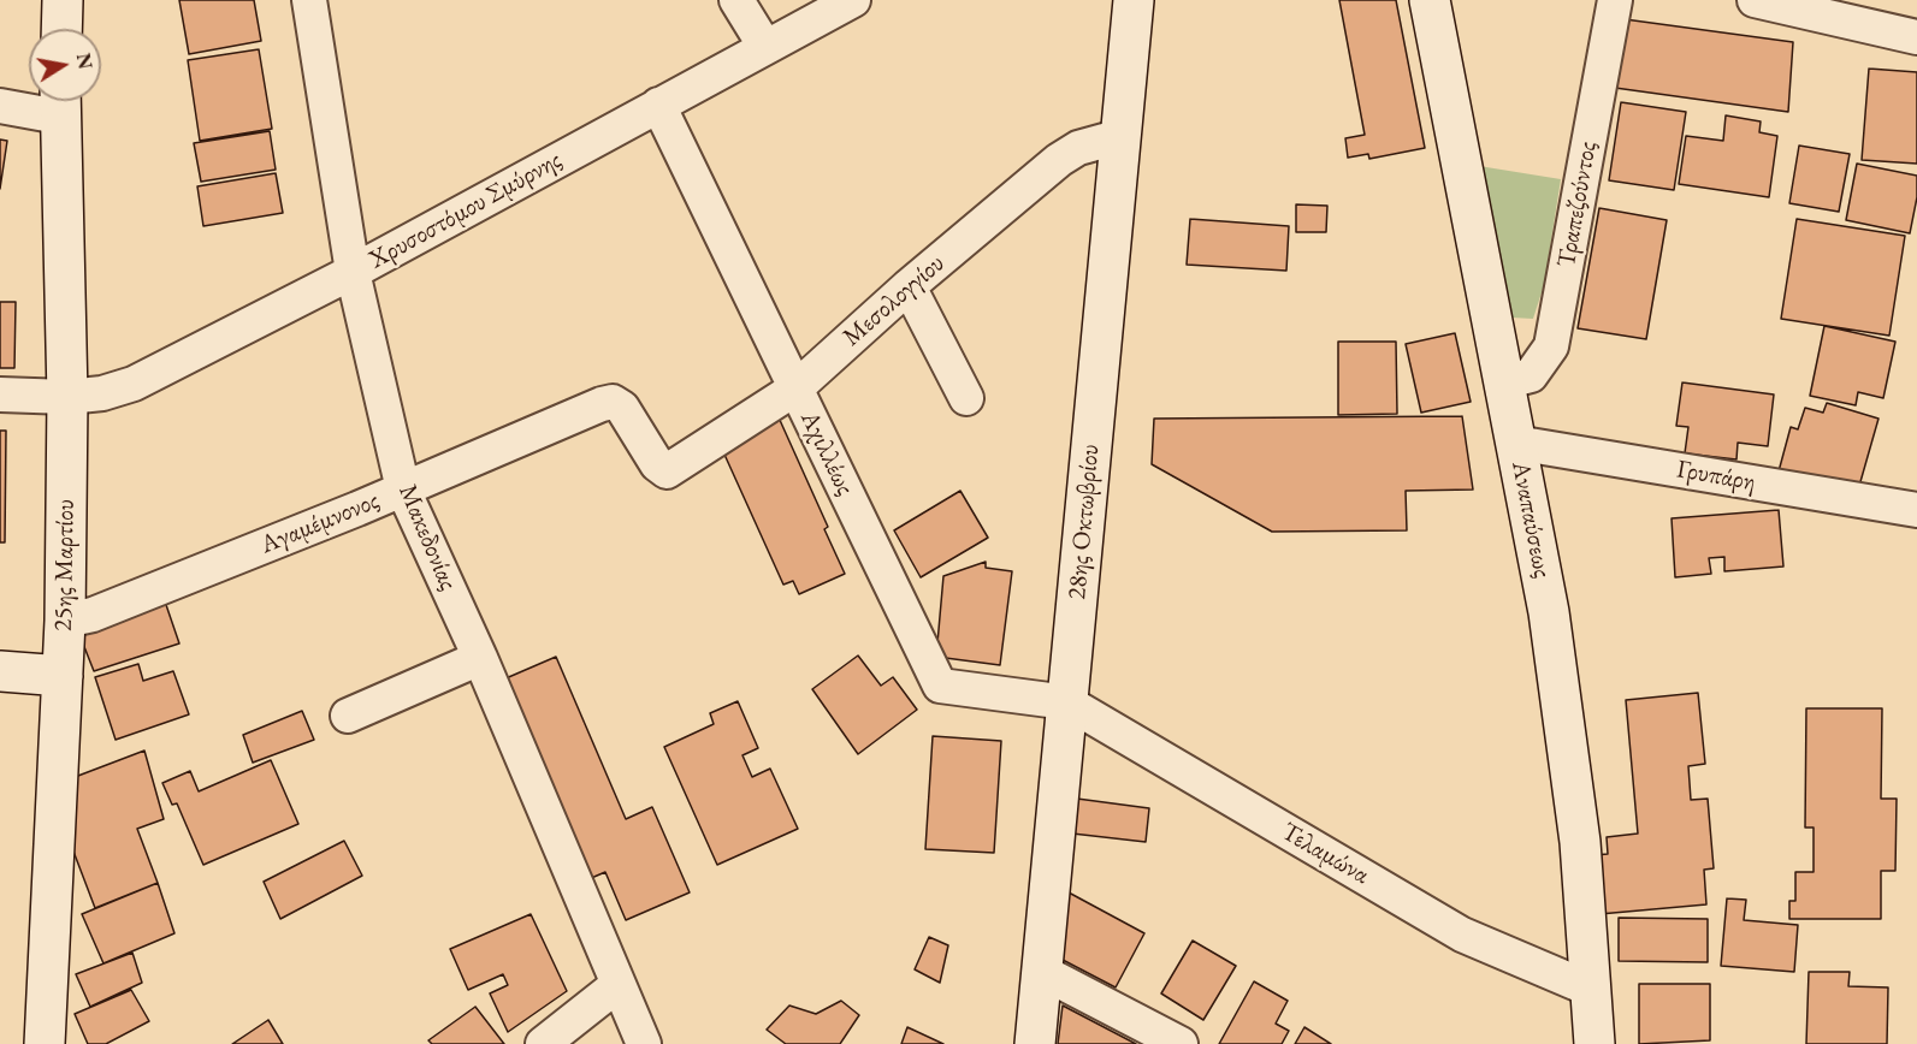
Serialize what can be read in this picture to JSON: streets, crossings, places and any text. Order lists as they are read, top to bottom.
{
  "streets": {
    "street": [
      "Τραπεζούντος",
      "Χρυσοστόμου Σμύρνης",
      "Μεσολογγίου",
      "Αχιλλέως",
      "Γρυπάρη",
      "Αναπαύσεως",
      "28ης Οκτωβρίου",
      "Αγαμέμνονος",
      "Μακεδονίας",
      "25ης Μαρτίου",
      "Τελαμώνα"
    ]
  },
  "crossings": [
    ["Τραπεζούντος", "Αναπαύσεως"],
    ["Χρυσοστόμου Σμύρνης", "Αχιλλέως"],
    ["Χρυσοστόμου Σμύρνης", "Μακεδονίας"],
    ["Χρυσοστόμου Σμύρνης", "25ης Μαρτίου"],
    ["Μεσολογγίου", "Αχιλλέως"],
    ["Μεσολογγίου", "28ης Οκτωβρίου"],
    ["Μεσολογγίου", "Αγαμέμνονος"],
    ["Αχιλλέως", "28ης Οκτωβρίου"],
    ["Αχιλλέως", "Τελαμώνα"],
    ["Γρυπάρη", "Αναπαύσεως"],
    ["Αναπαύσεως", "Τελαμώνα"],
    ["28ης Οκτωβρίου", "Τελαμώνα"],
    ["Αγαμέμνονος", "Μακεδονίας"],
    ["Αγαμέμνονος", "25ης Μαρτίου"]
  ],
  "north": "right"
}
